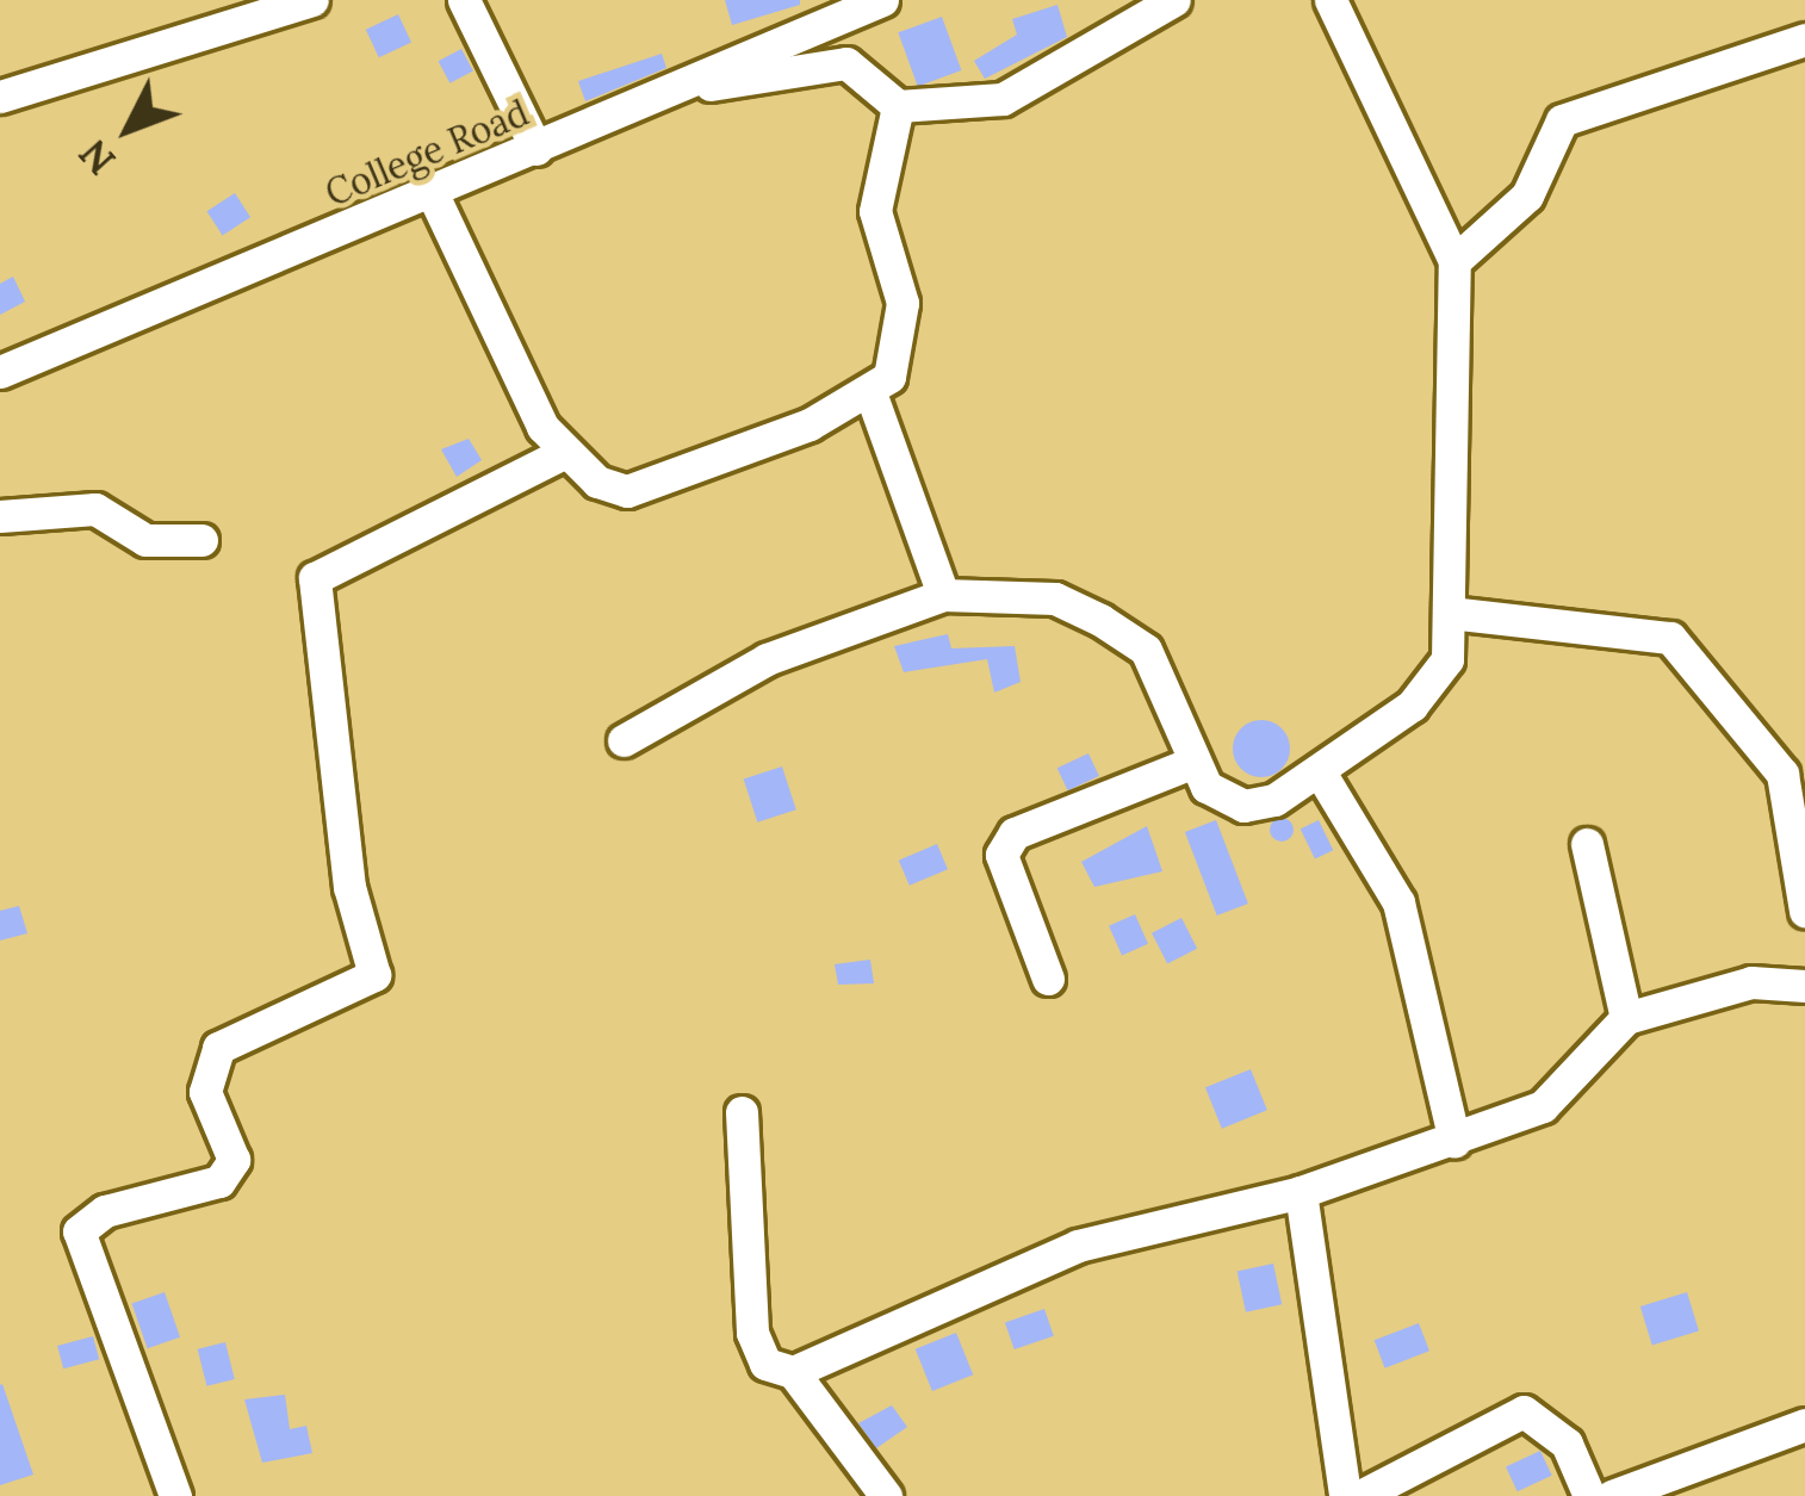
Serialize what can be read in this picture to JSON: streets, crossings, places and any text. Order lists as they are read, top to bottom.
{
  "streets": {
    "street": ["College Road"]
  },
  "north": "bottom left"
}
